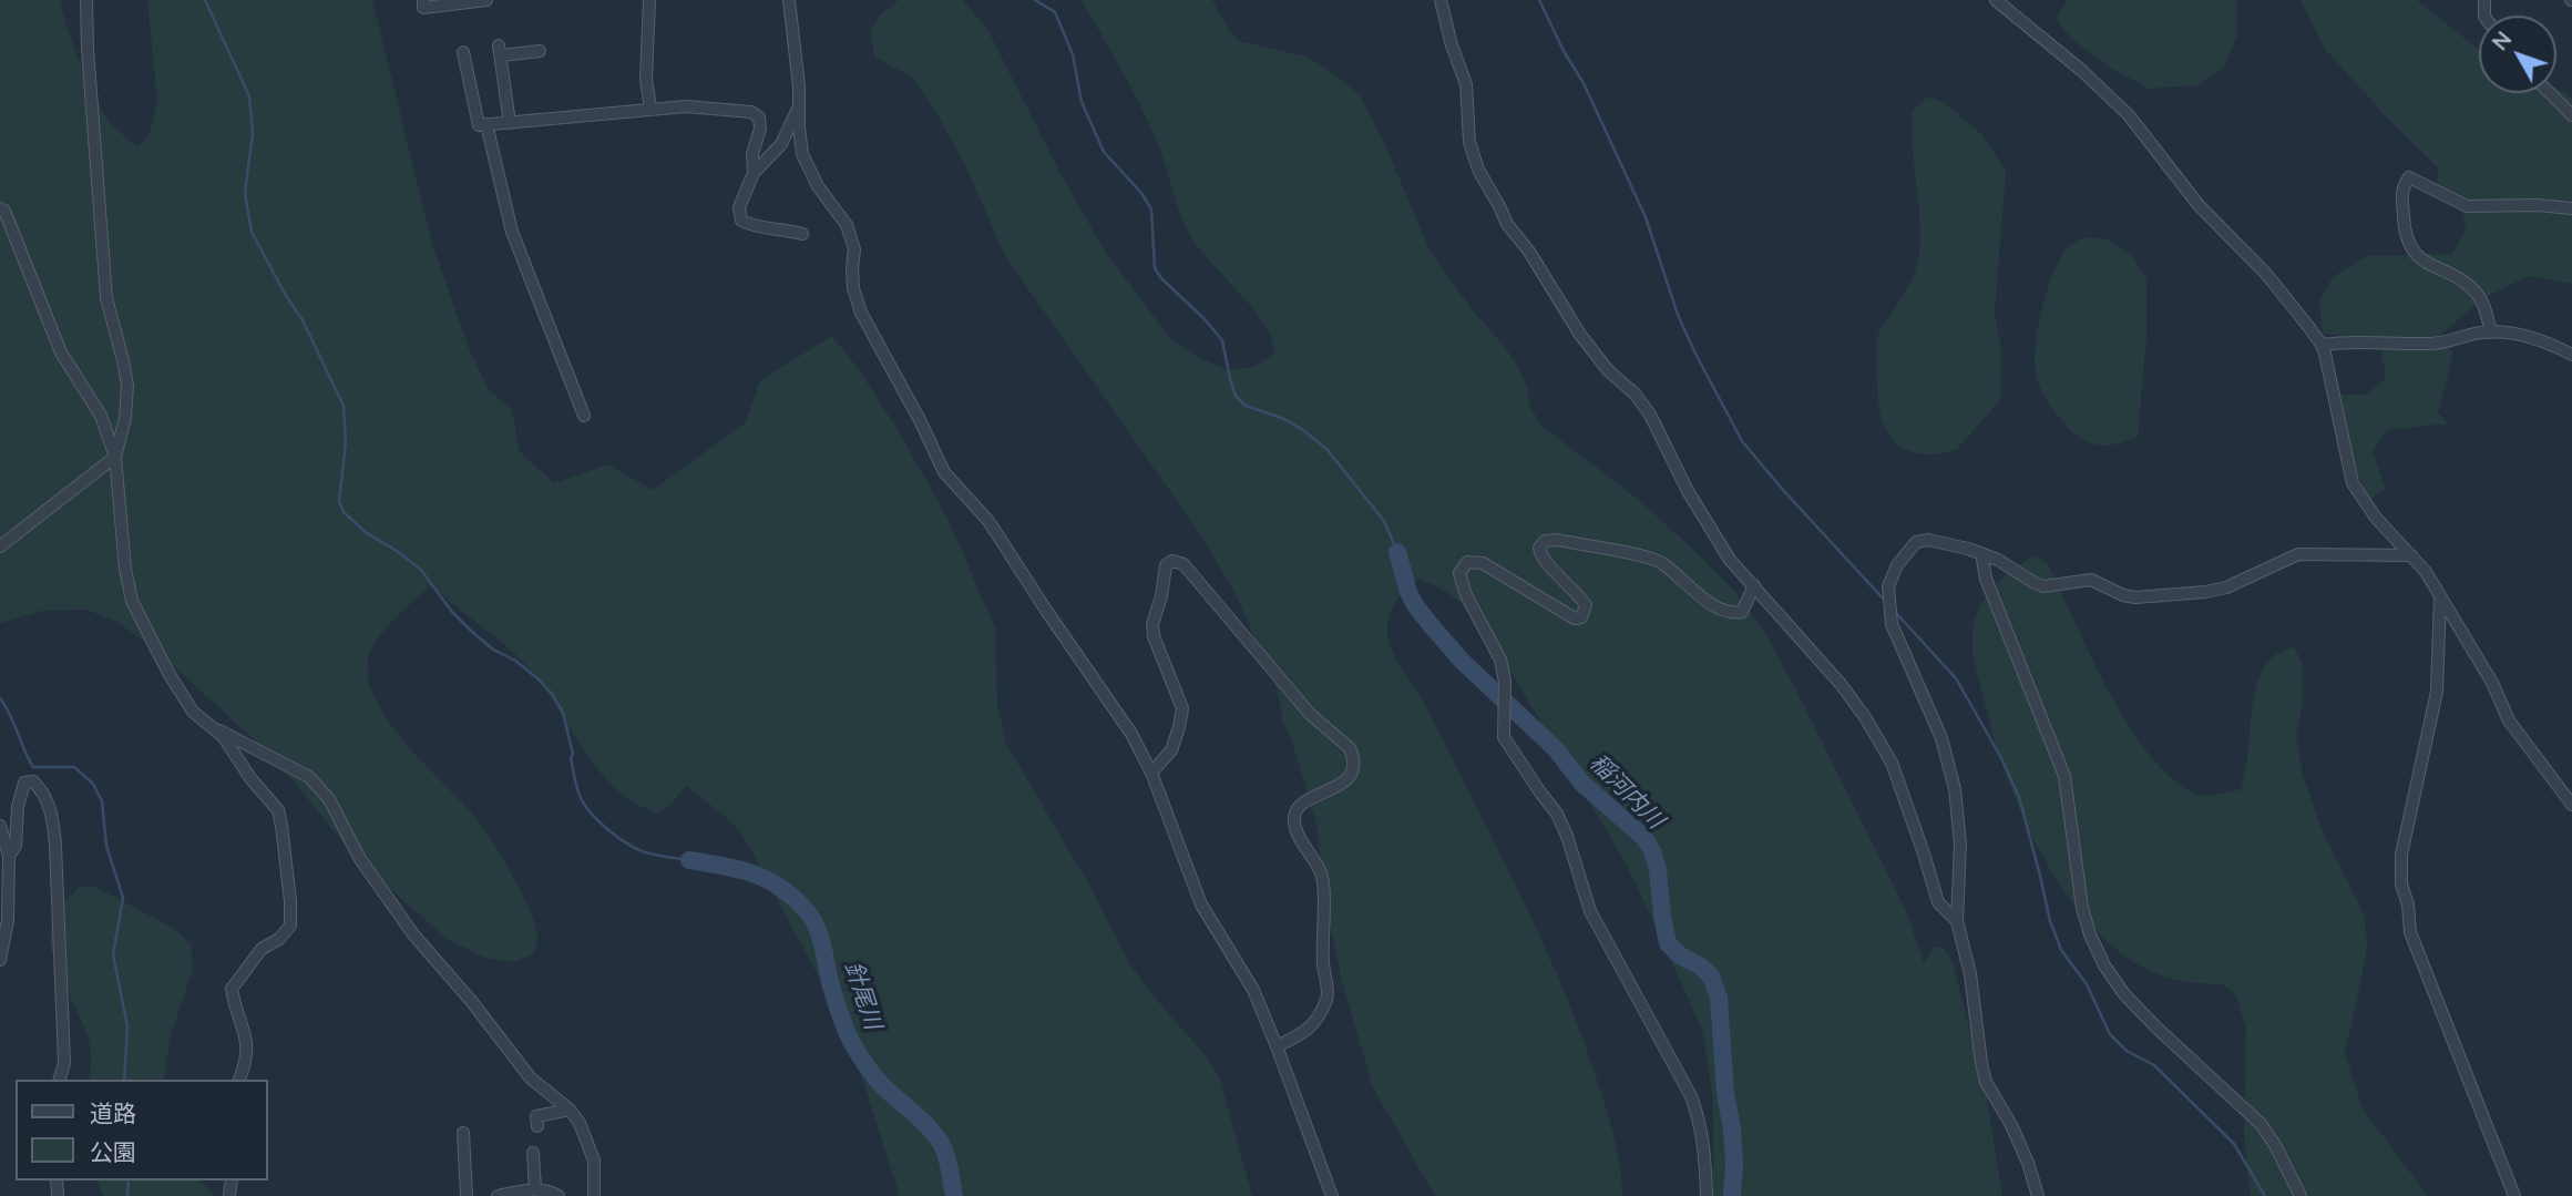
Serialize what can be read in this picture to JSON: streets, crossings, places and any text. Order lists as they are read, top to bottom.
{
  "water": ["稲河内川", "針尾川"],
  "legend": ["道路", "公園"],
  "north": "top left"
}
